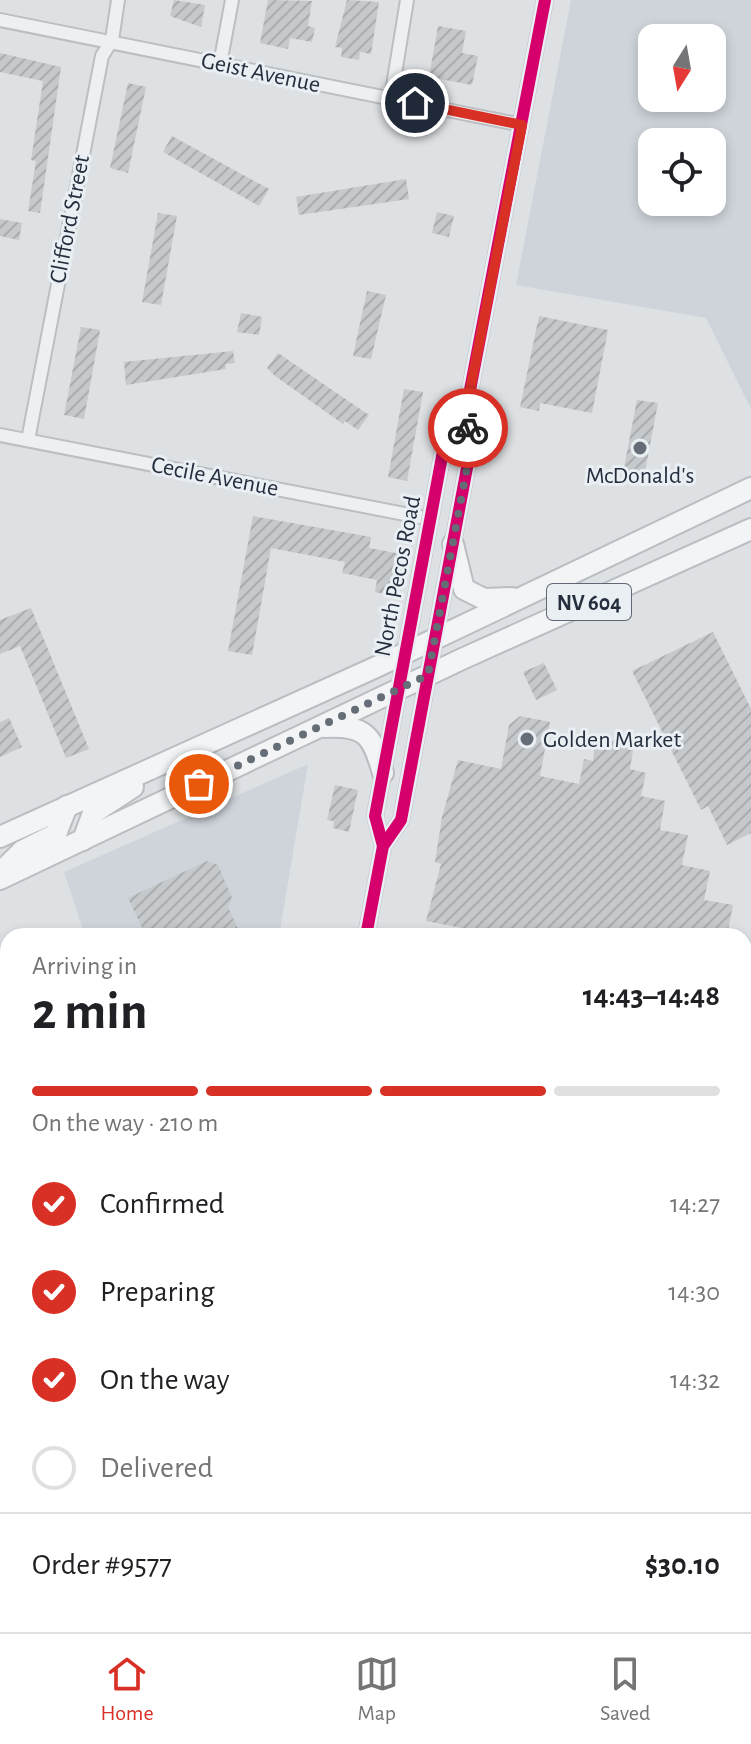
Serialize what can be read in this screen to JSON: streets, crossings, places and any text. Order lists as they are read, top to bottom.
{
  "streets": {
    "main road": ["North Pecos Road", "NV 604"],
    "street": ["Geist Avenue", "Clifford Street", "Cecile Avenue"]
  },
  "crossings": [
    ["Geist Avenue", "Clifford Street"],
    ["Geist Avenue", "North Pecos Road"],
    ["Clifford Street", "Cecile Avenue"],
    ["Cecile Avenue", "North Pecos Road"],
    ["North Pecos Road", "NV 604"]
  ],
  "places": ["McDonald's", "Golden Market"],
  "north": "bottom",
  "page": {
    "heading": ["2 min", "Arriving in", "14:43–14:48"],
    "panel": ["Order #9577", "$30.10"],
    "bar": "On the way · 210 m",
    "list": [
      ["Confirmed", "14:27"],
      ["Preparing", "14:30"],
      ["On the way", "14:32"],
      "Delivered"
    ],
    "tabs": ["Home", "Map", "Saved"]
  }
}
